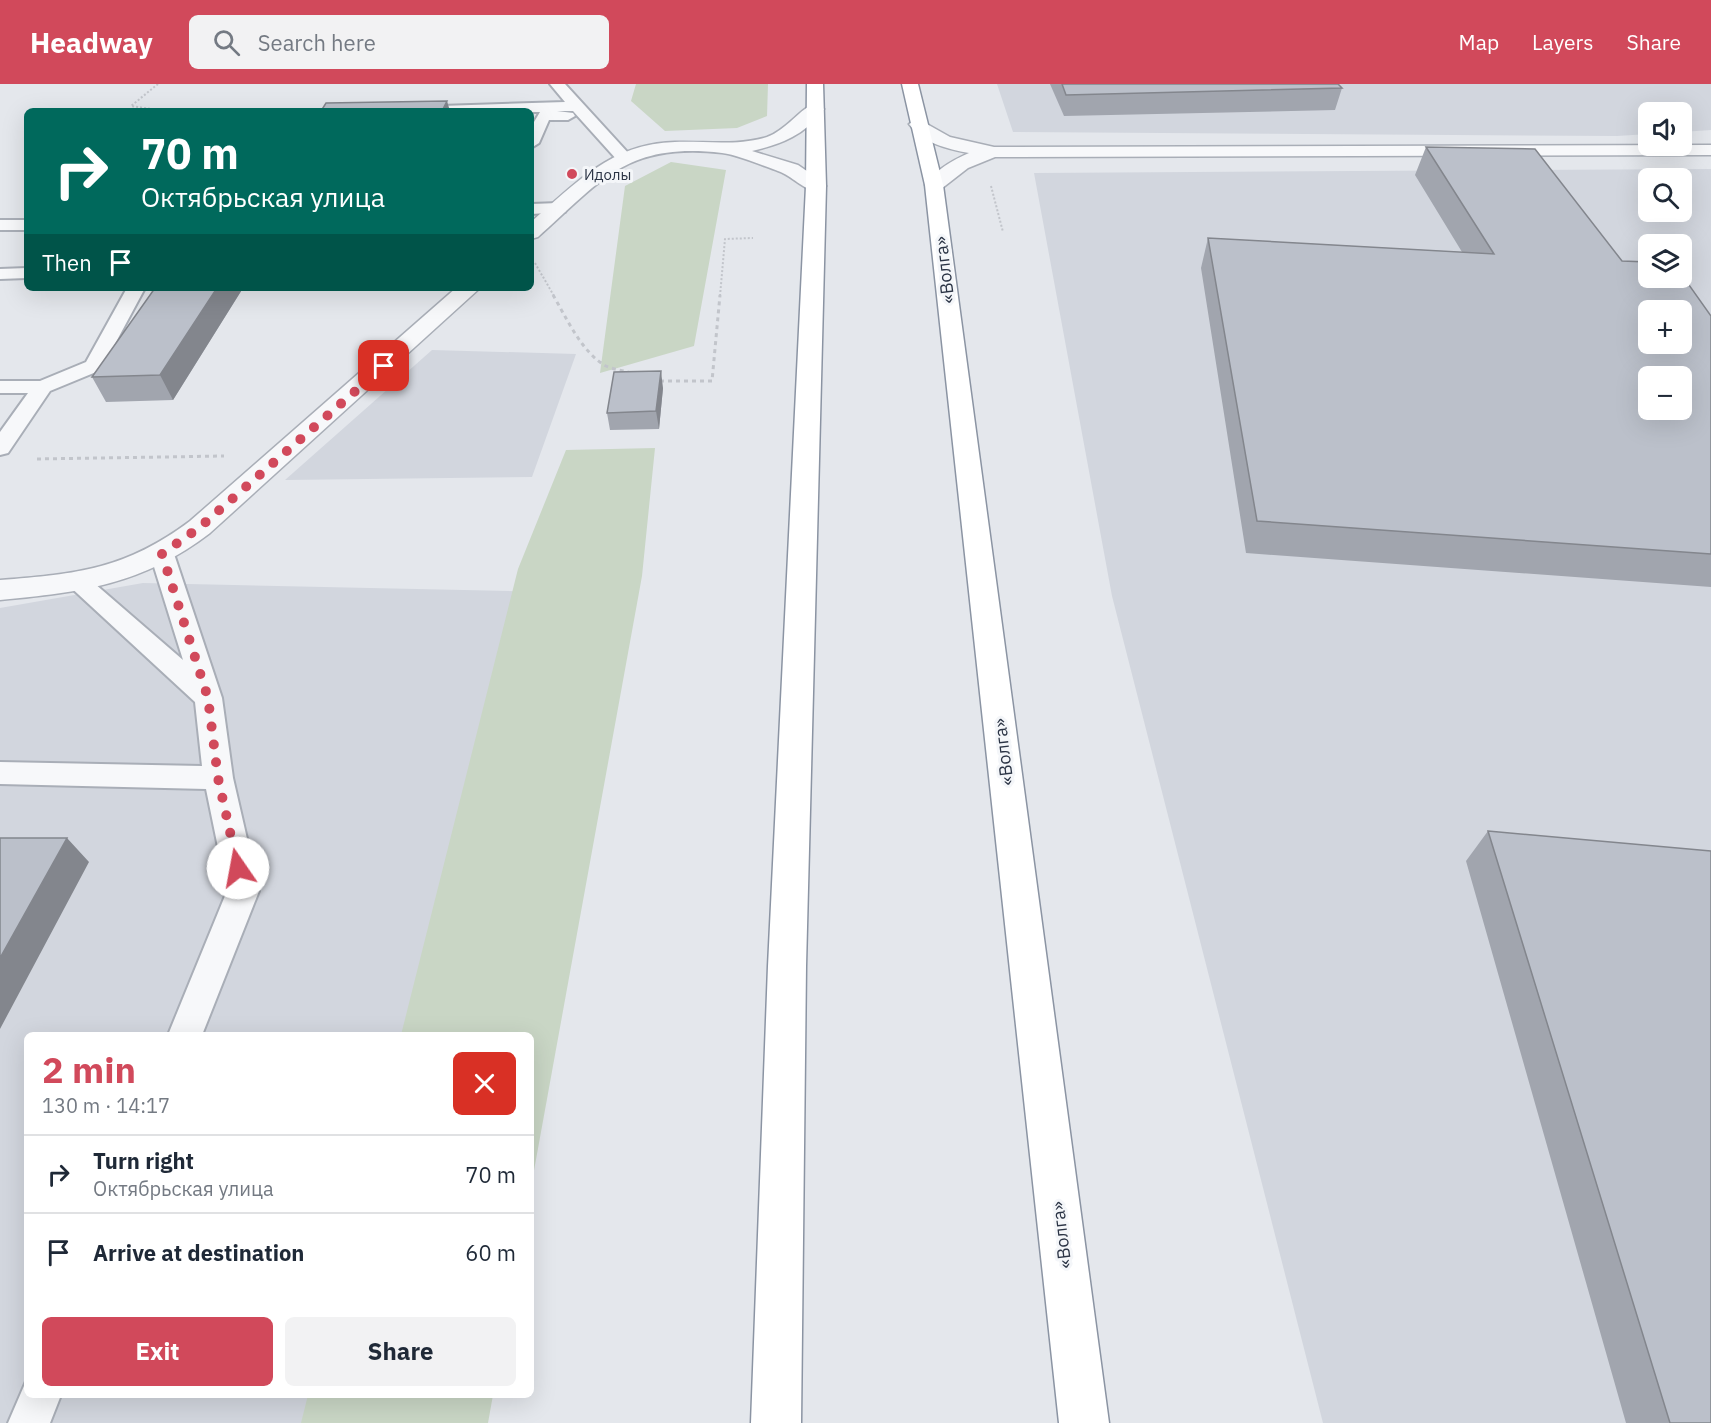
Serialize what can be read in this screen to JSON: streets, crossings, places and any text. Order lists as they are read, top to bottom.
{
  "streets": {
    "highway": ["«Волга»"]
  },
  "places": ["Идолы"],
  "page": {
    "header": "Headway",
    "search": "Search here",
    "nav": ["Map", "Layers", "Share"],
    "map_buttons": ["+", "−"],
    "turn": ["70 m", "Октябрьская улица"],
    "then": "Then",
    "heading": ["2 min", "130 m · 14:17"],
    "list": [
      {
        "name": "Turn right",
        "note": "Октябрьская улица",
        "value": "70 m"
      },
      {
        "name": "Arrive at destination",
        "value": "60 m"
      }
    ],
    "buttons": ["Exit", "Share"]
  }
}
